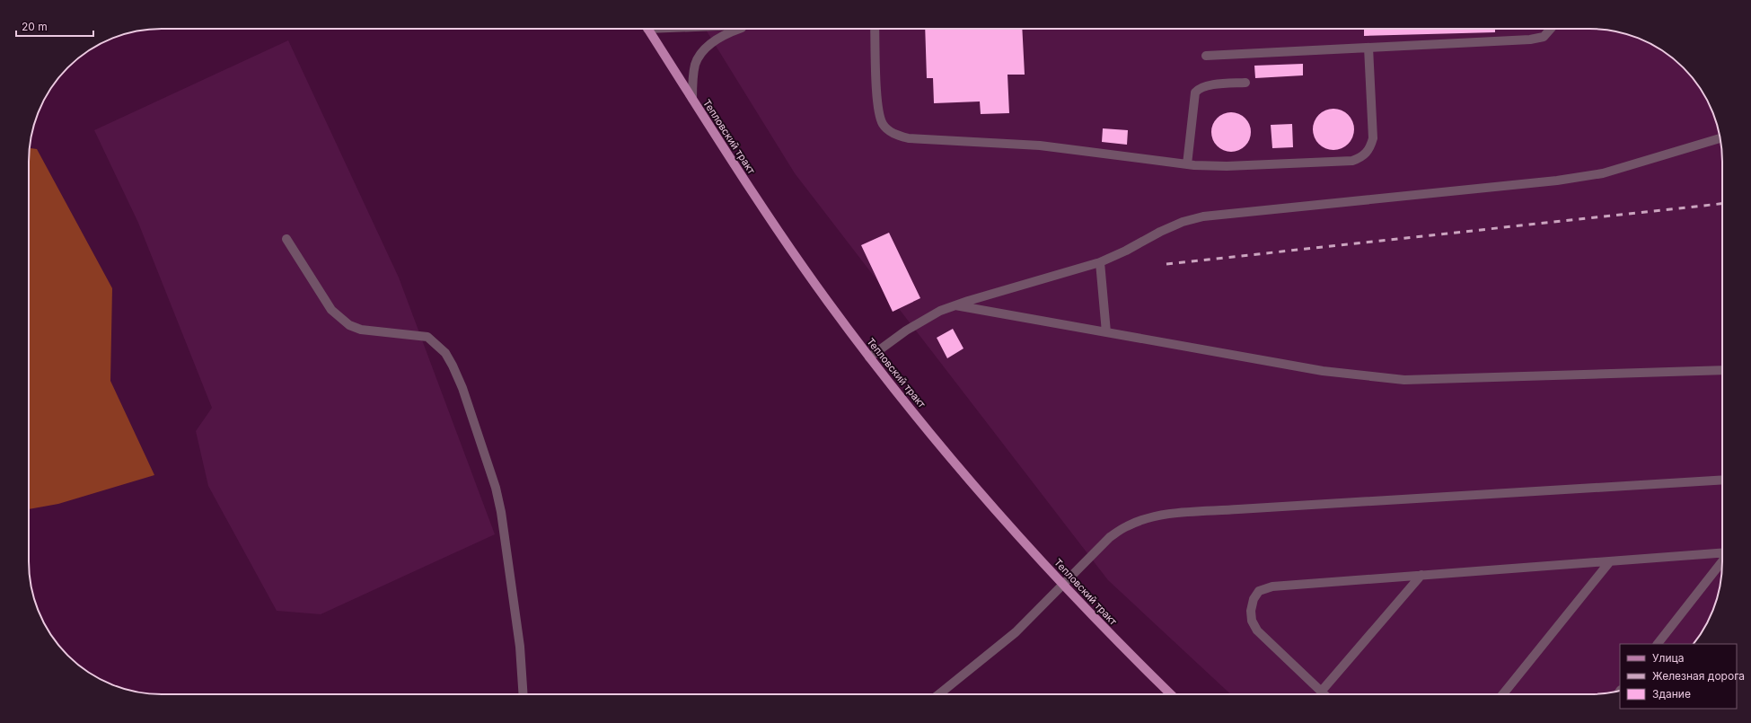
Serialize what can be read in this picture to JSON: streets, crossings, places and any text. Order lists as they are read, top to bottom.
{
  "streets": {
    "main road": ["Тепловский тракт"]
  },
  "legend": ["Улица", "Железная дорога", "Здание"],
  "scale_bar": "20 m"
}
